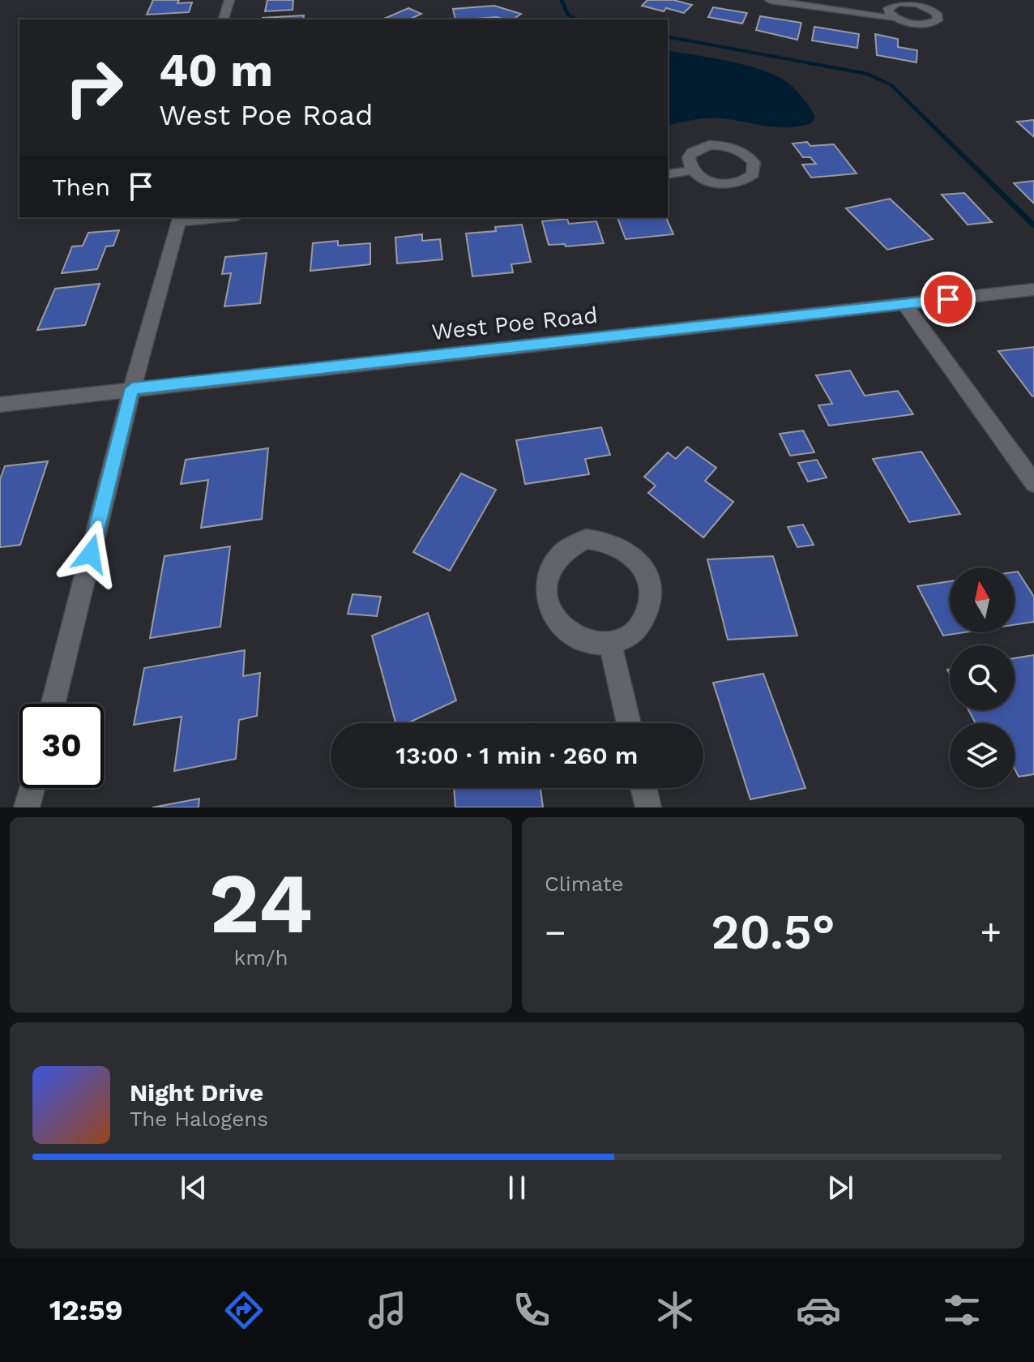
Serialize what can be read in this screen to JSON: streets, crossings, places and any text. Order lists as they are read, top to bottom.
{
  "streets": {
    "street": ["West Poe Road"]
  },
  "north": "top",
  "page": {
    "turn": ["40 m", "West Poe Road"],
    "then": "Then",
    "limit": "30",
    "trip": "13:00 · 1 min · 260 m",
    "tile": [
      ["24", "km/h"],
      "Climate"
    ],
    "heat": ["−", "20.5°", "+"],
    "song": ["Night Drive", "The Halogens"],
    "tabs": "12:59"
  }
}
